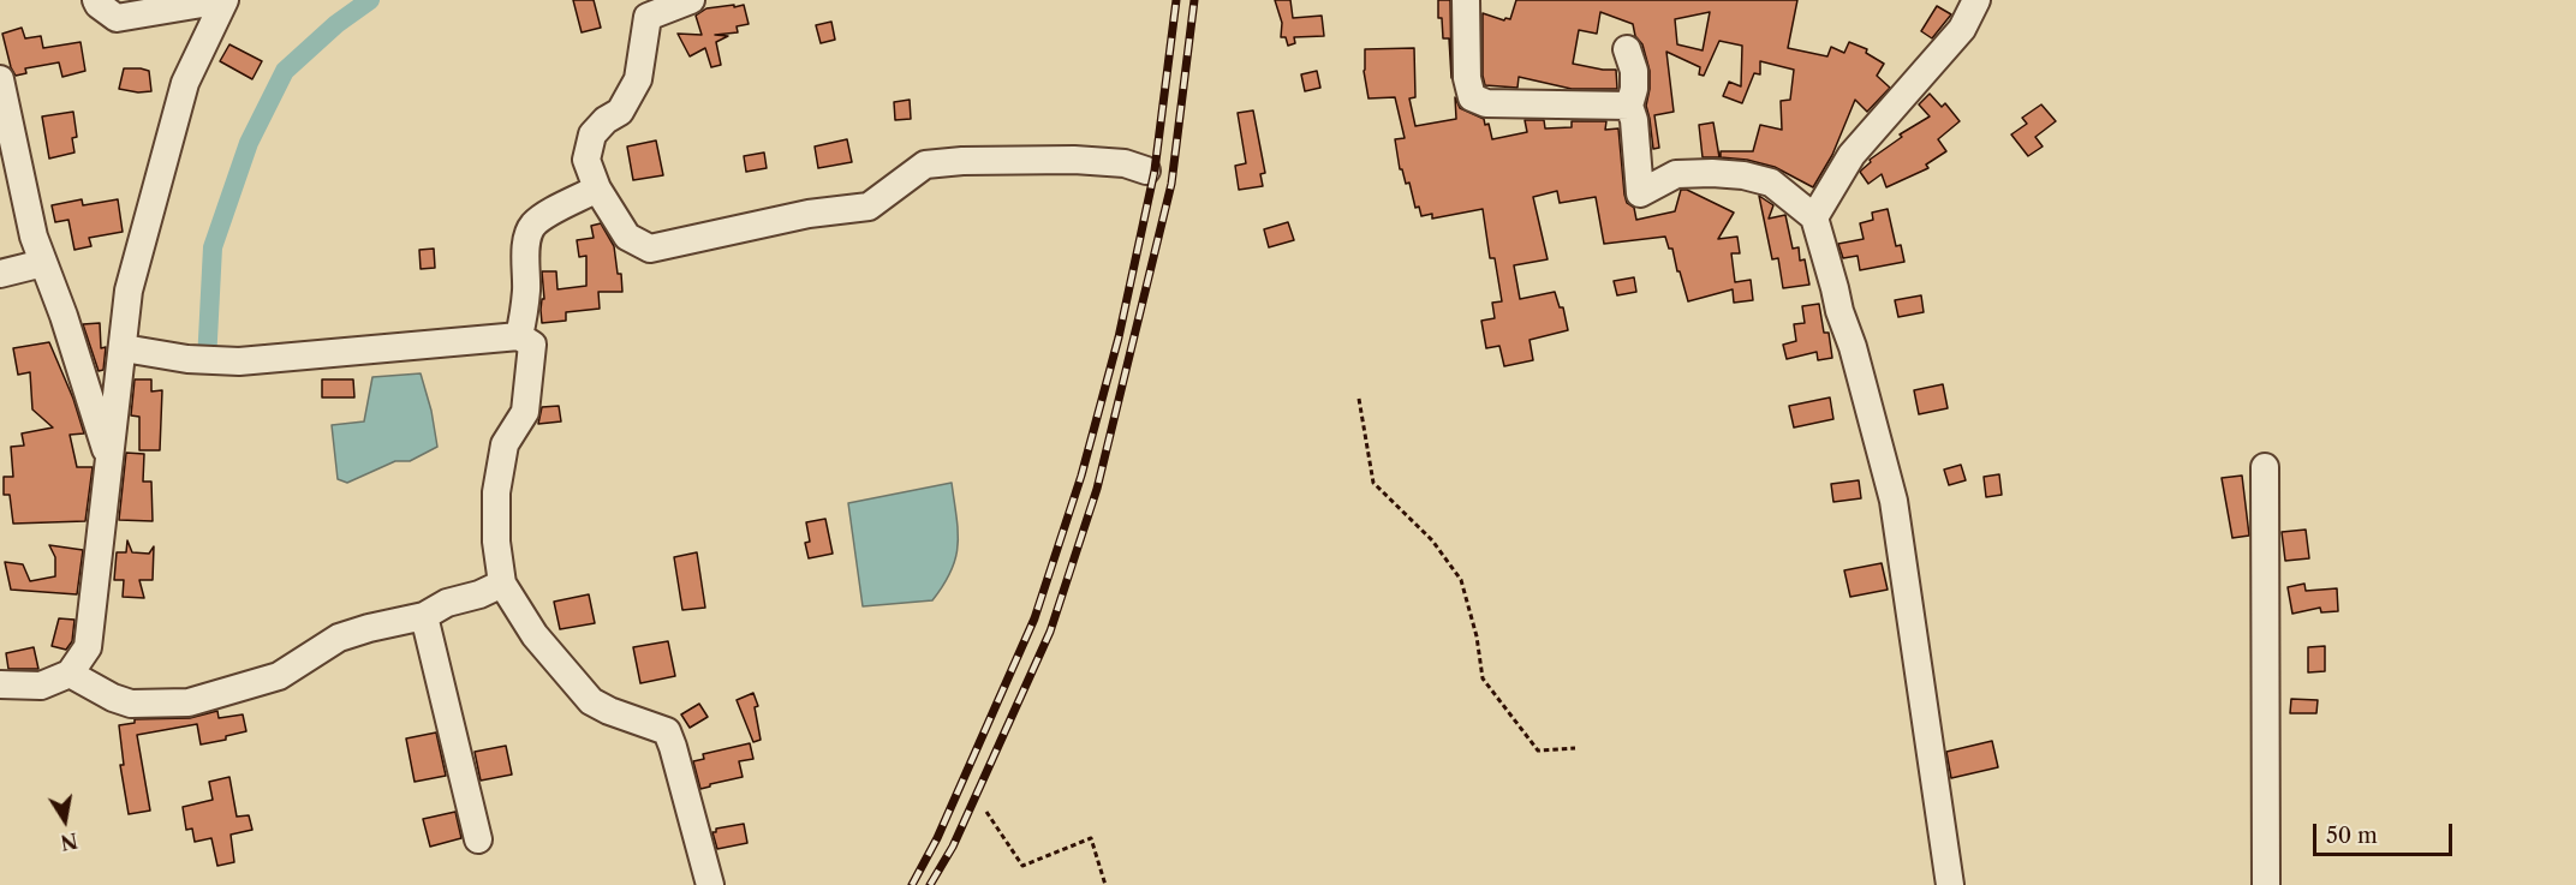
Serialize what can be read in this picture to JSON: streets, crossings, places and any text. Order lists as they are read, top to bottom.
{
  "scale_bar": "50 m",
  "north": "bottom"
}
